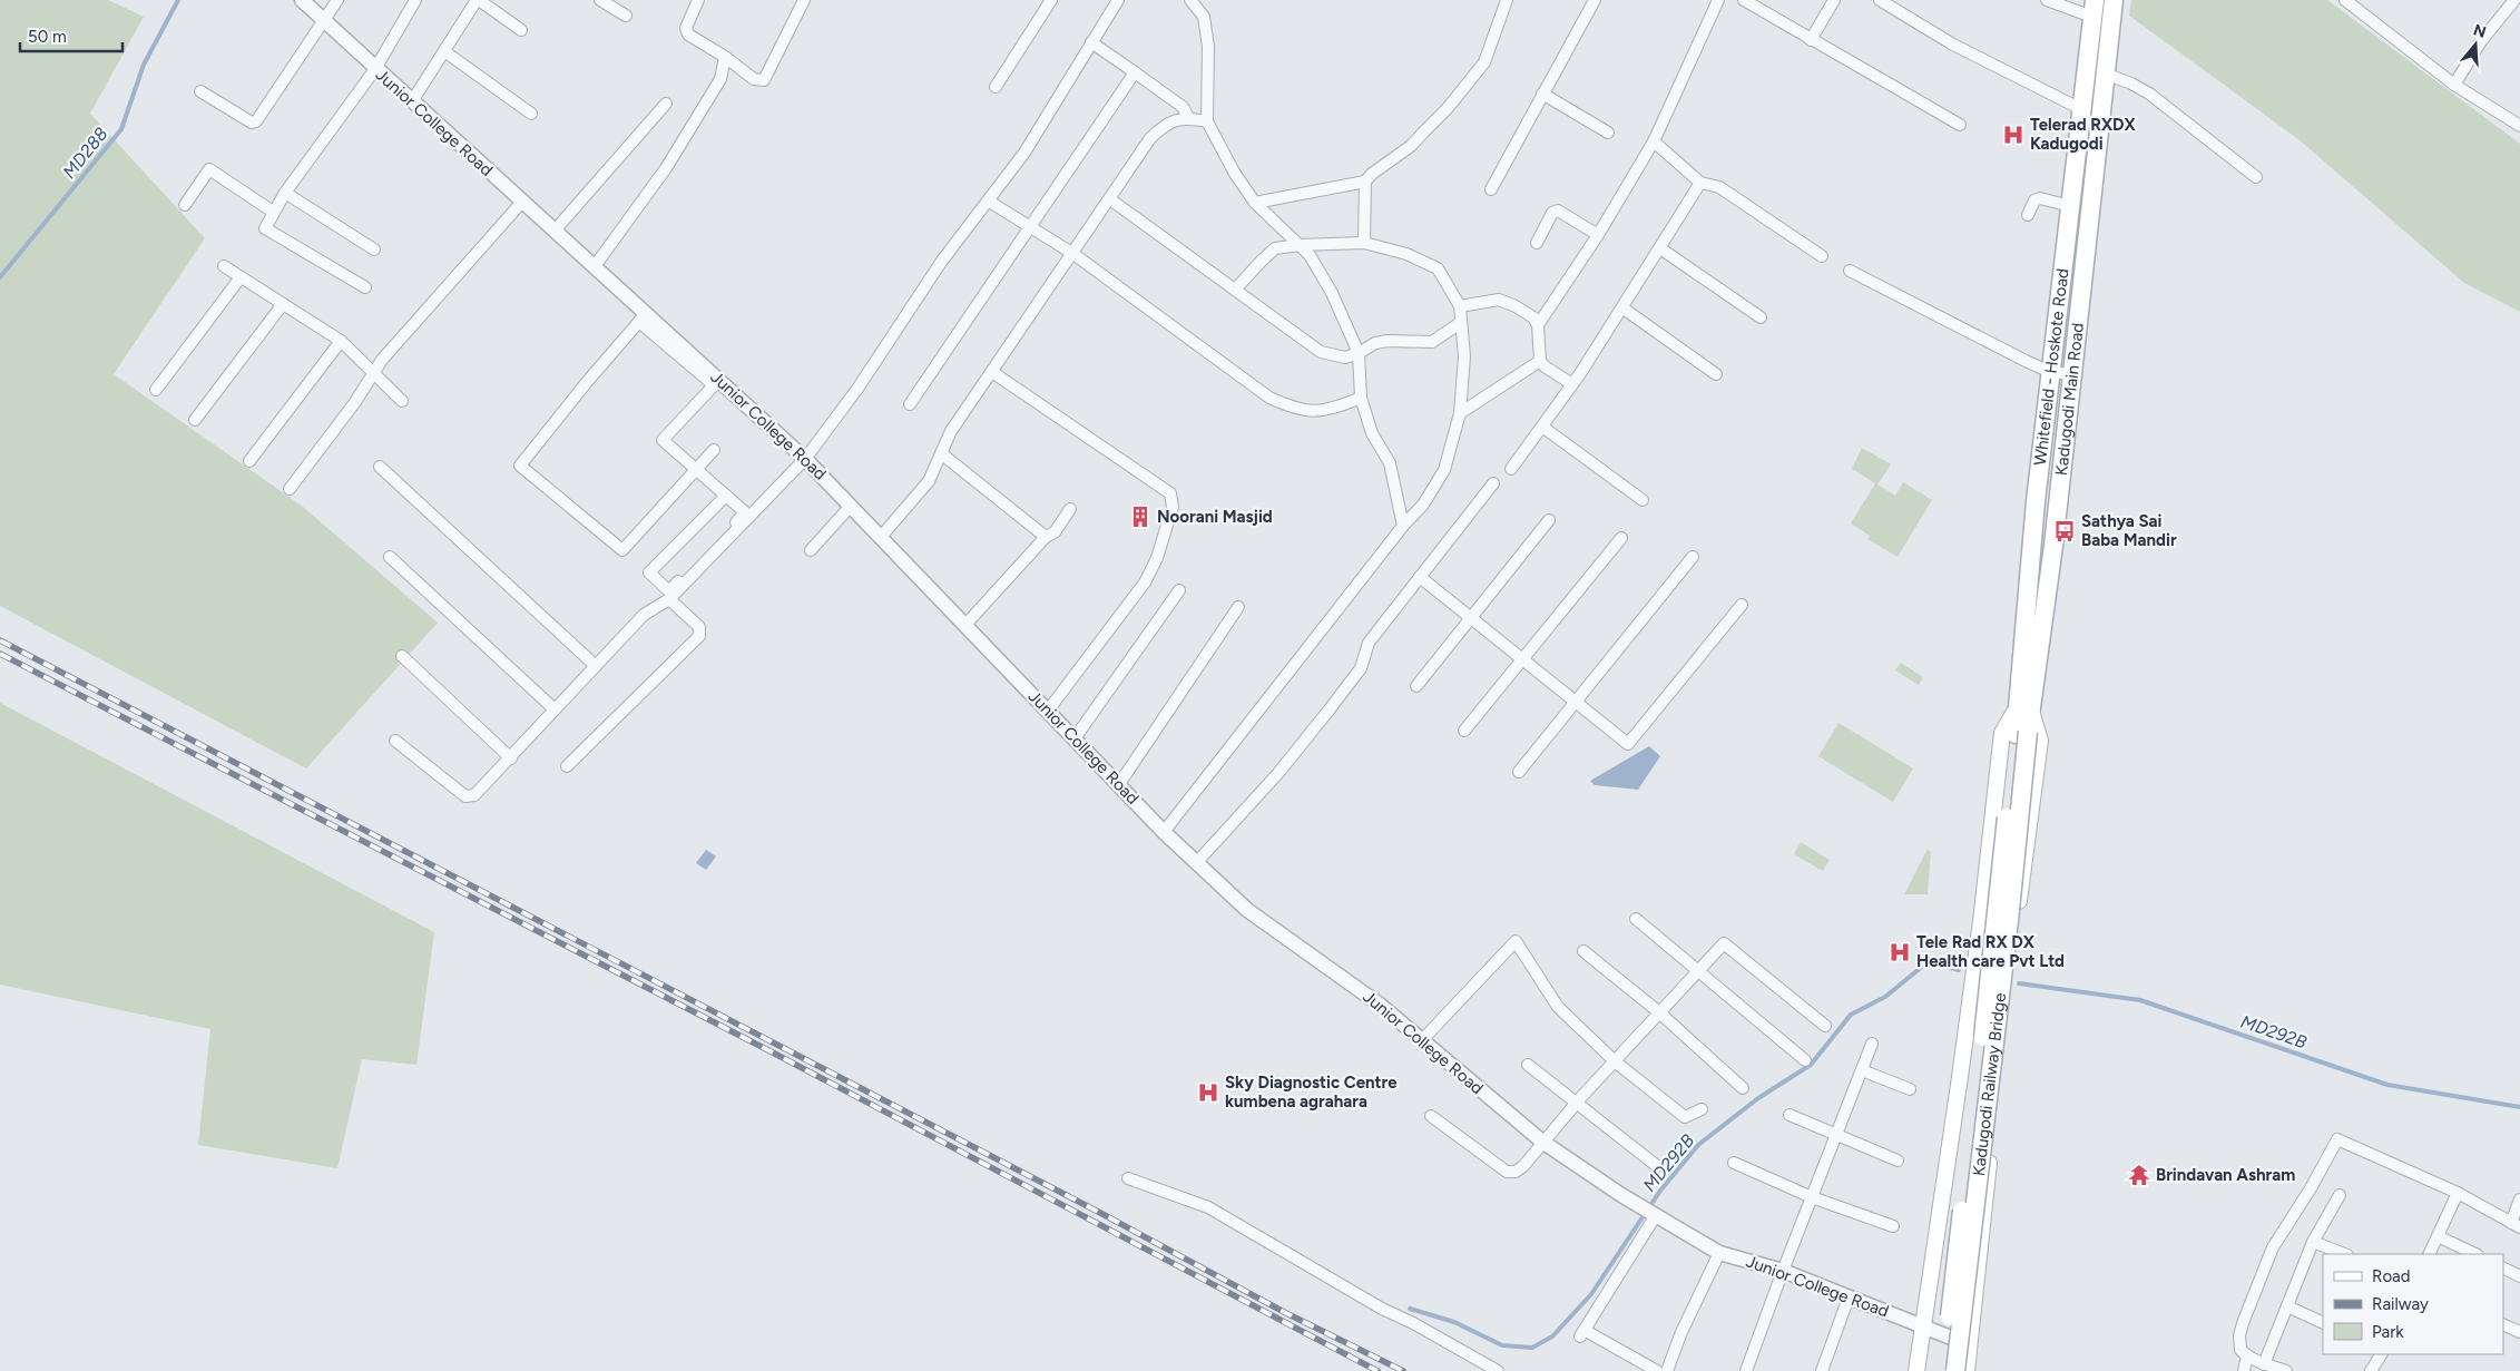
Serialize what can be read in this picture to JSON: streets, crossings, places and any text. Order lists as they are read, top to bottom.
{
  "streets": {
    "main road": ["Whitefield - Hoskote Road", "Kadugodi Main Road", "Kadugodi Railway Bridge"],
    "street": ["Junior College Road"]
  },
  "crossings": [
    ["Whitefield - Hoskote Road", "Kadugodi Main Road"],
    ["Kadugodi Main Road", "Kadugodi Railway Bridge"]
  ],
  "water": ["MD288", "MD292B"],
  "places": {
    "hospital": ["Telerad RXDX Kadugodi", "Tele Rad RX DX Health care Pvt Ltd", "Sky Diagnostic Centre kumbena agrahara"],
    "building": ["Noorani Masjid"],
    "bus stop": ["Sathya Sai Baba Mandir"],
    "temple": ["Brindavan Ashram"]
  },
  "legend": ["Road", "Railway", "Park"],
  "scale_bar": "50 m",
  "north": "top"
}
